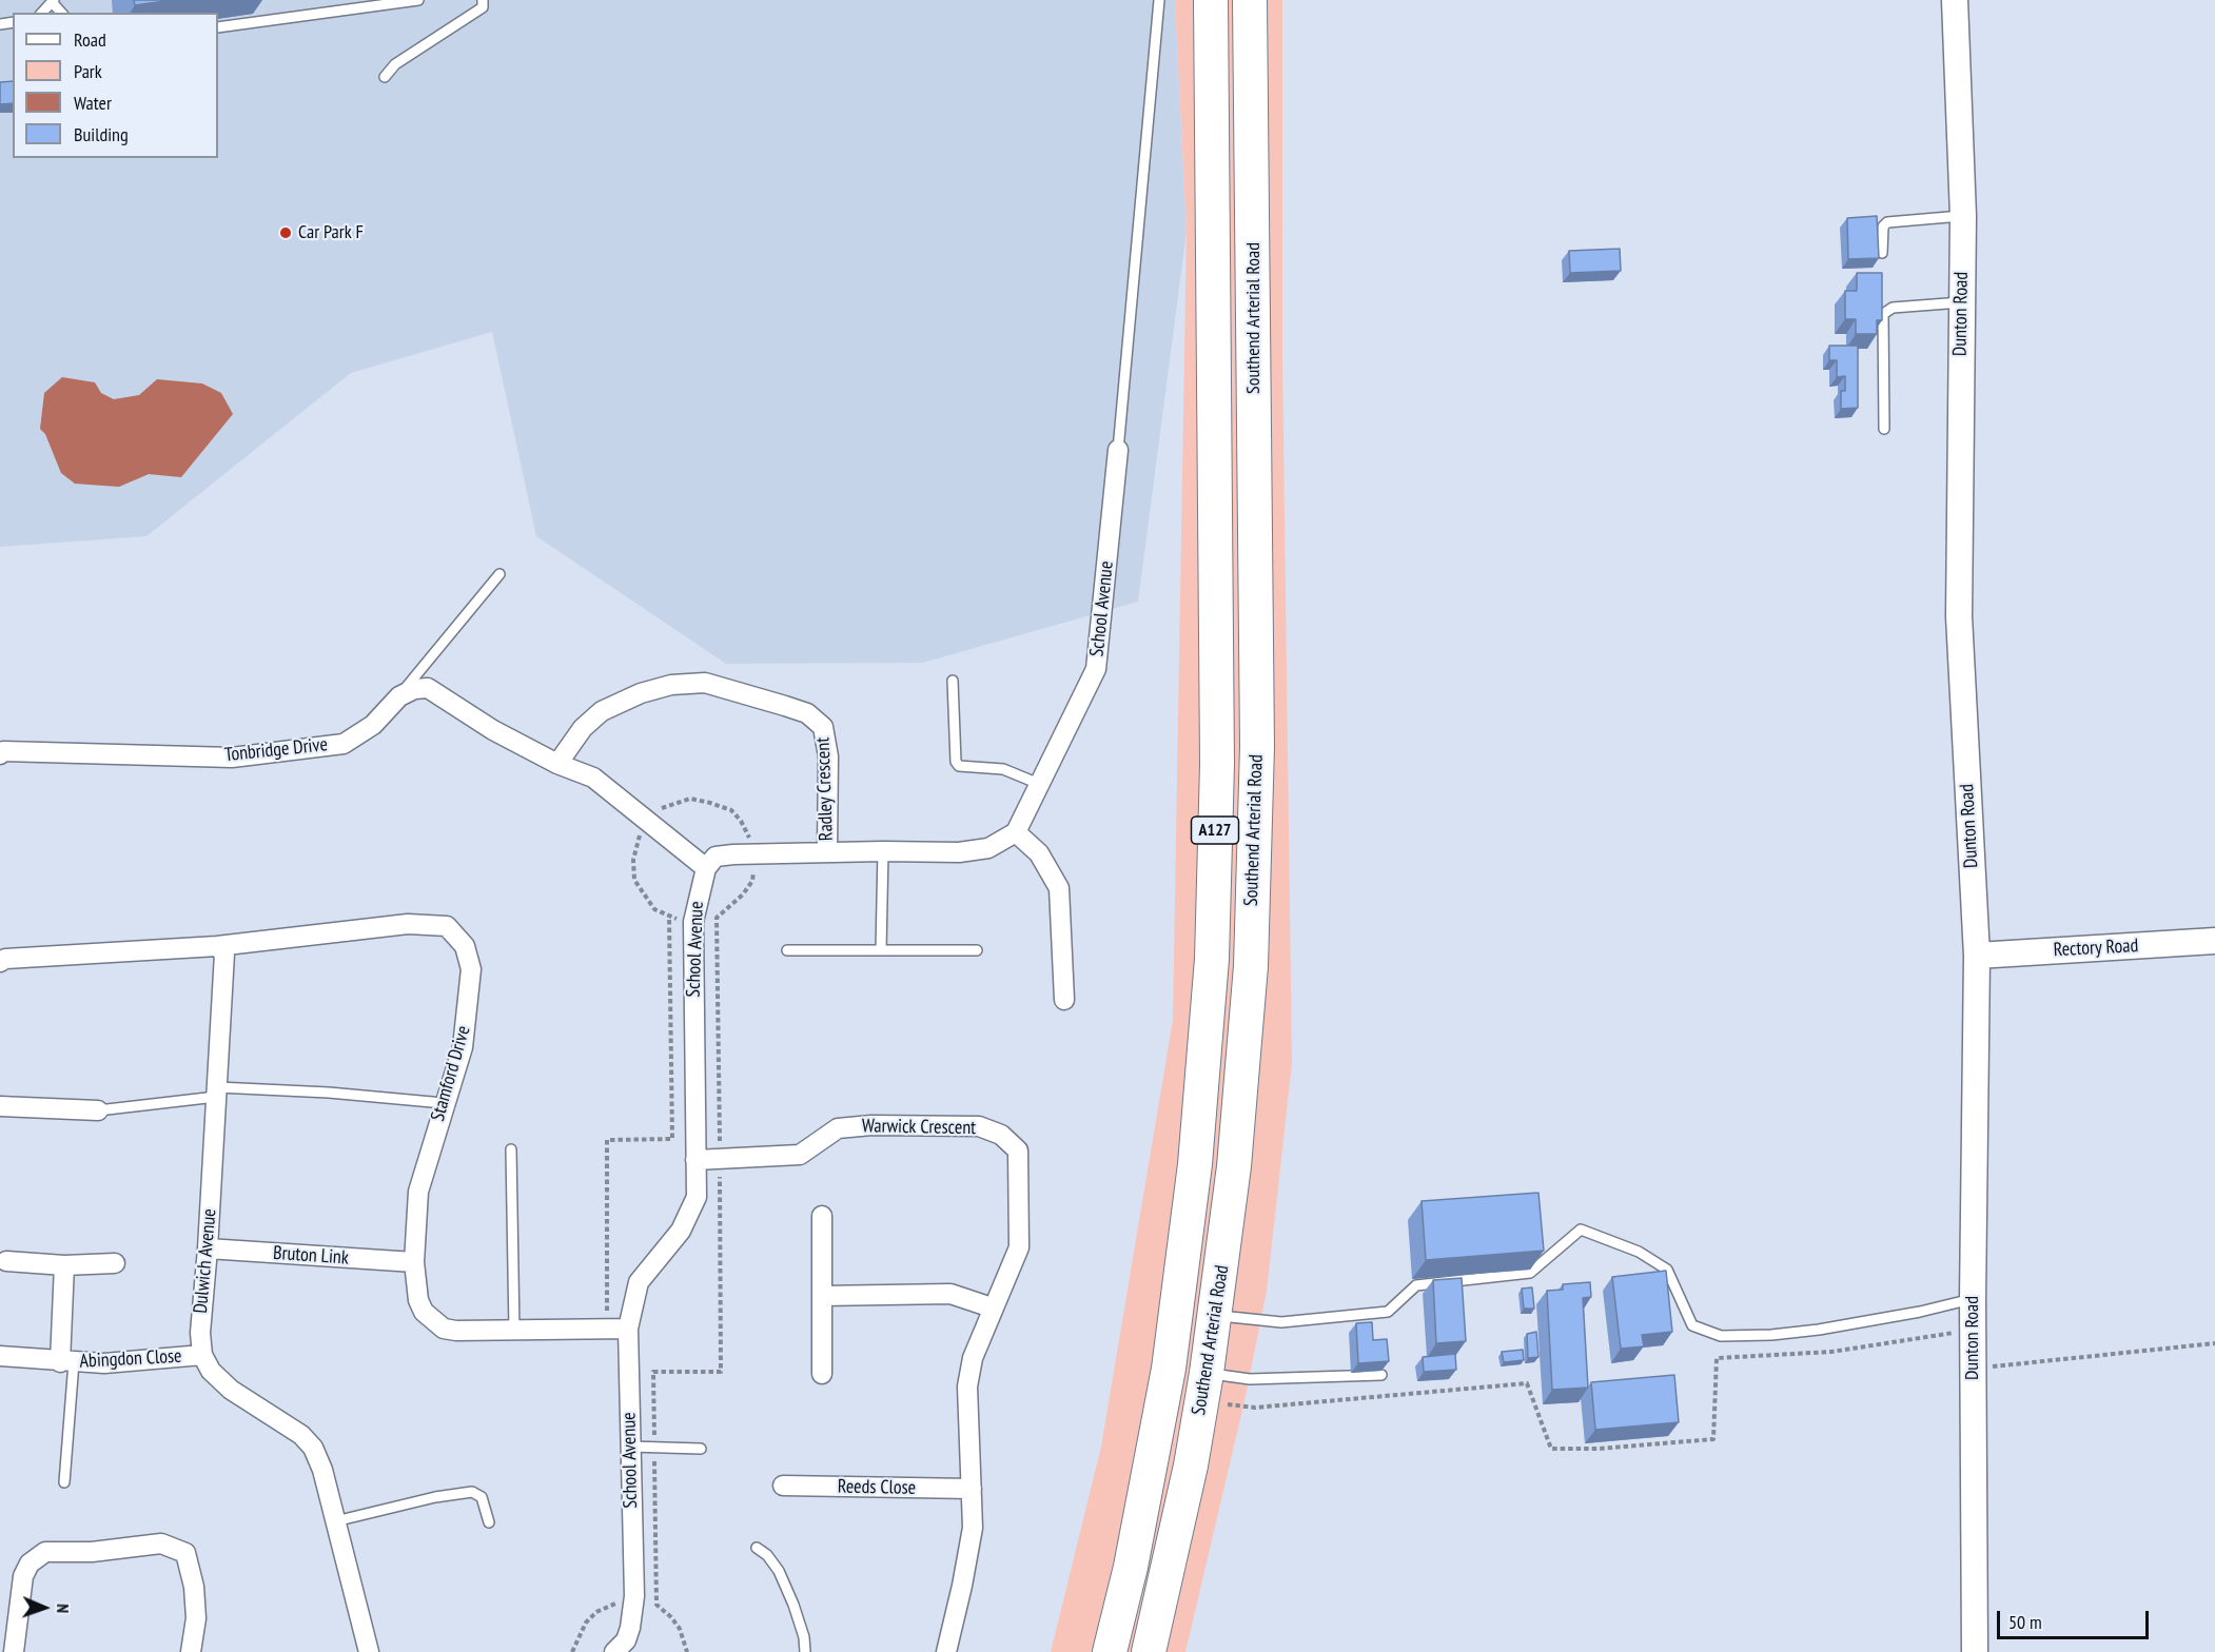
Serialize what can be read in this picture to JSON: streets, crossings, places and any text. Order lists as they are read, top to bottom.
{
  "streets": {
    "highway": ["Southend Arterial Road", "A127"],
    "street": [
      "Dunton Road",
      "School Avenue",
      "Tonbridge Drive",
      "Radley Crescent",
      "Rectory Road",
      "Stamford Drive",
      "Warwick Crescent",
      "Bruton Link",
      "Dulwich Avenue",
      "Abingdon Close",
      "Reeds Close"
    ]
  },
  "crossings": [
    ["Dunton Road", "Rectory Road"],
    ["School Avenue", "Stamford Drive"],
    ["School Avenue", "Warwick Crescent"],
    ["Stamford Drive", "Bruton Link"],
    ["Stamford Drive", "Dulwich Avenue"],
    ["Warwick Crescent", "Reeds Close"],
    ["Bruton Link", "Dulwich Avenue"],
    ["Dulwich Avenue", "Abingdon Close"]
  ],
  "places": ["Car Park F"],
  "legend": [
    "Road",
    "Park",
    "Water",
    "Building"
  ],
  "scale_bar": "50 m",
  "north": "right"
}
